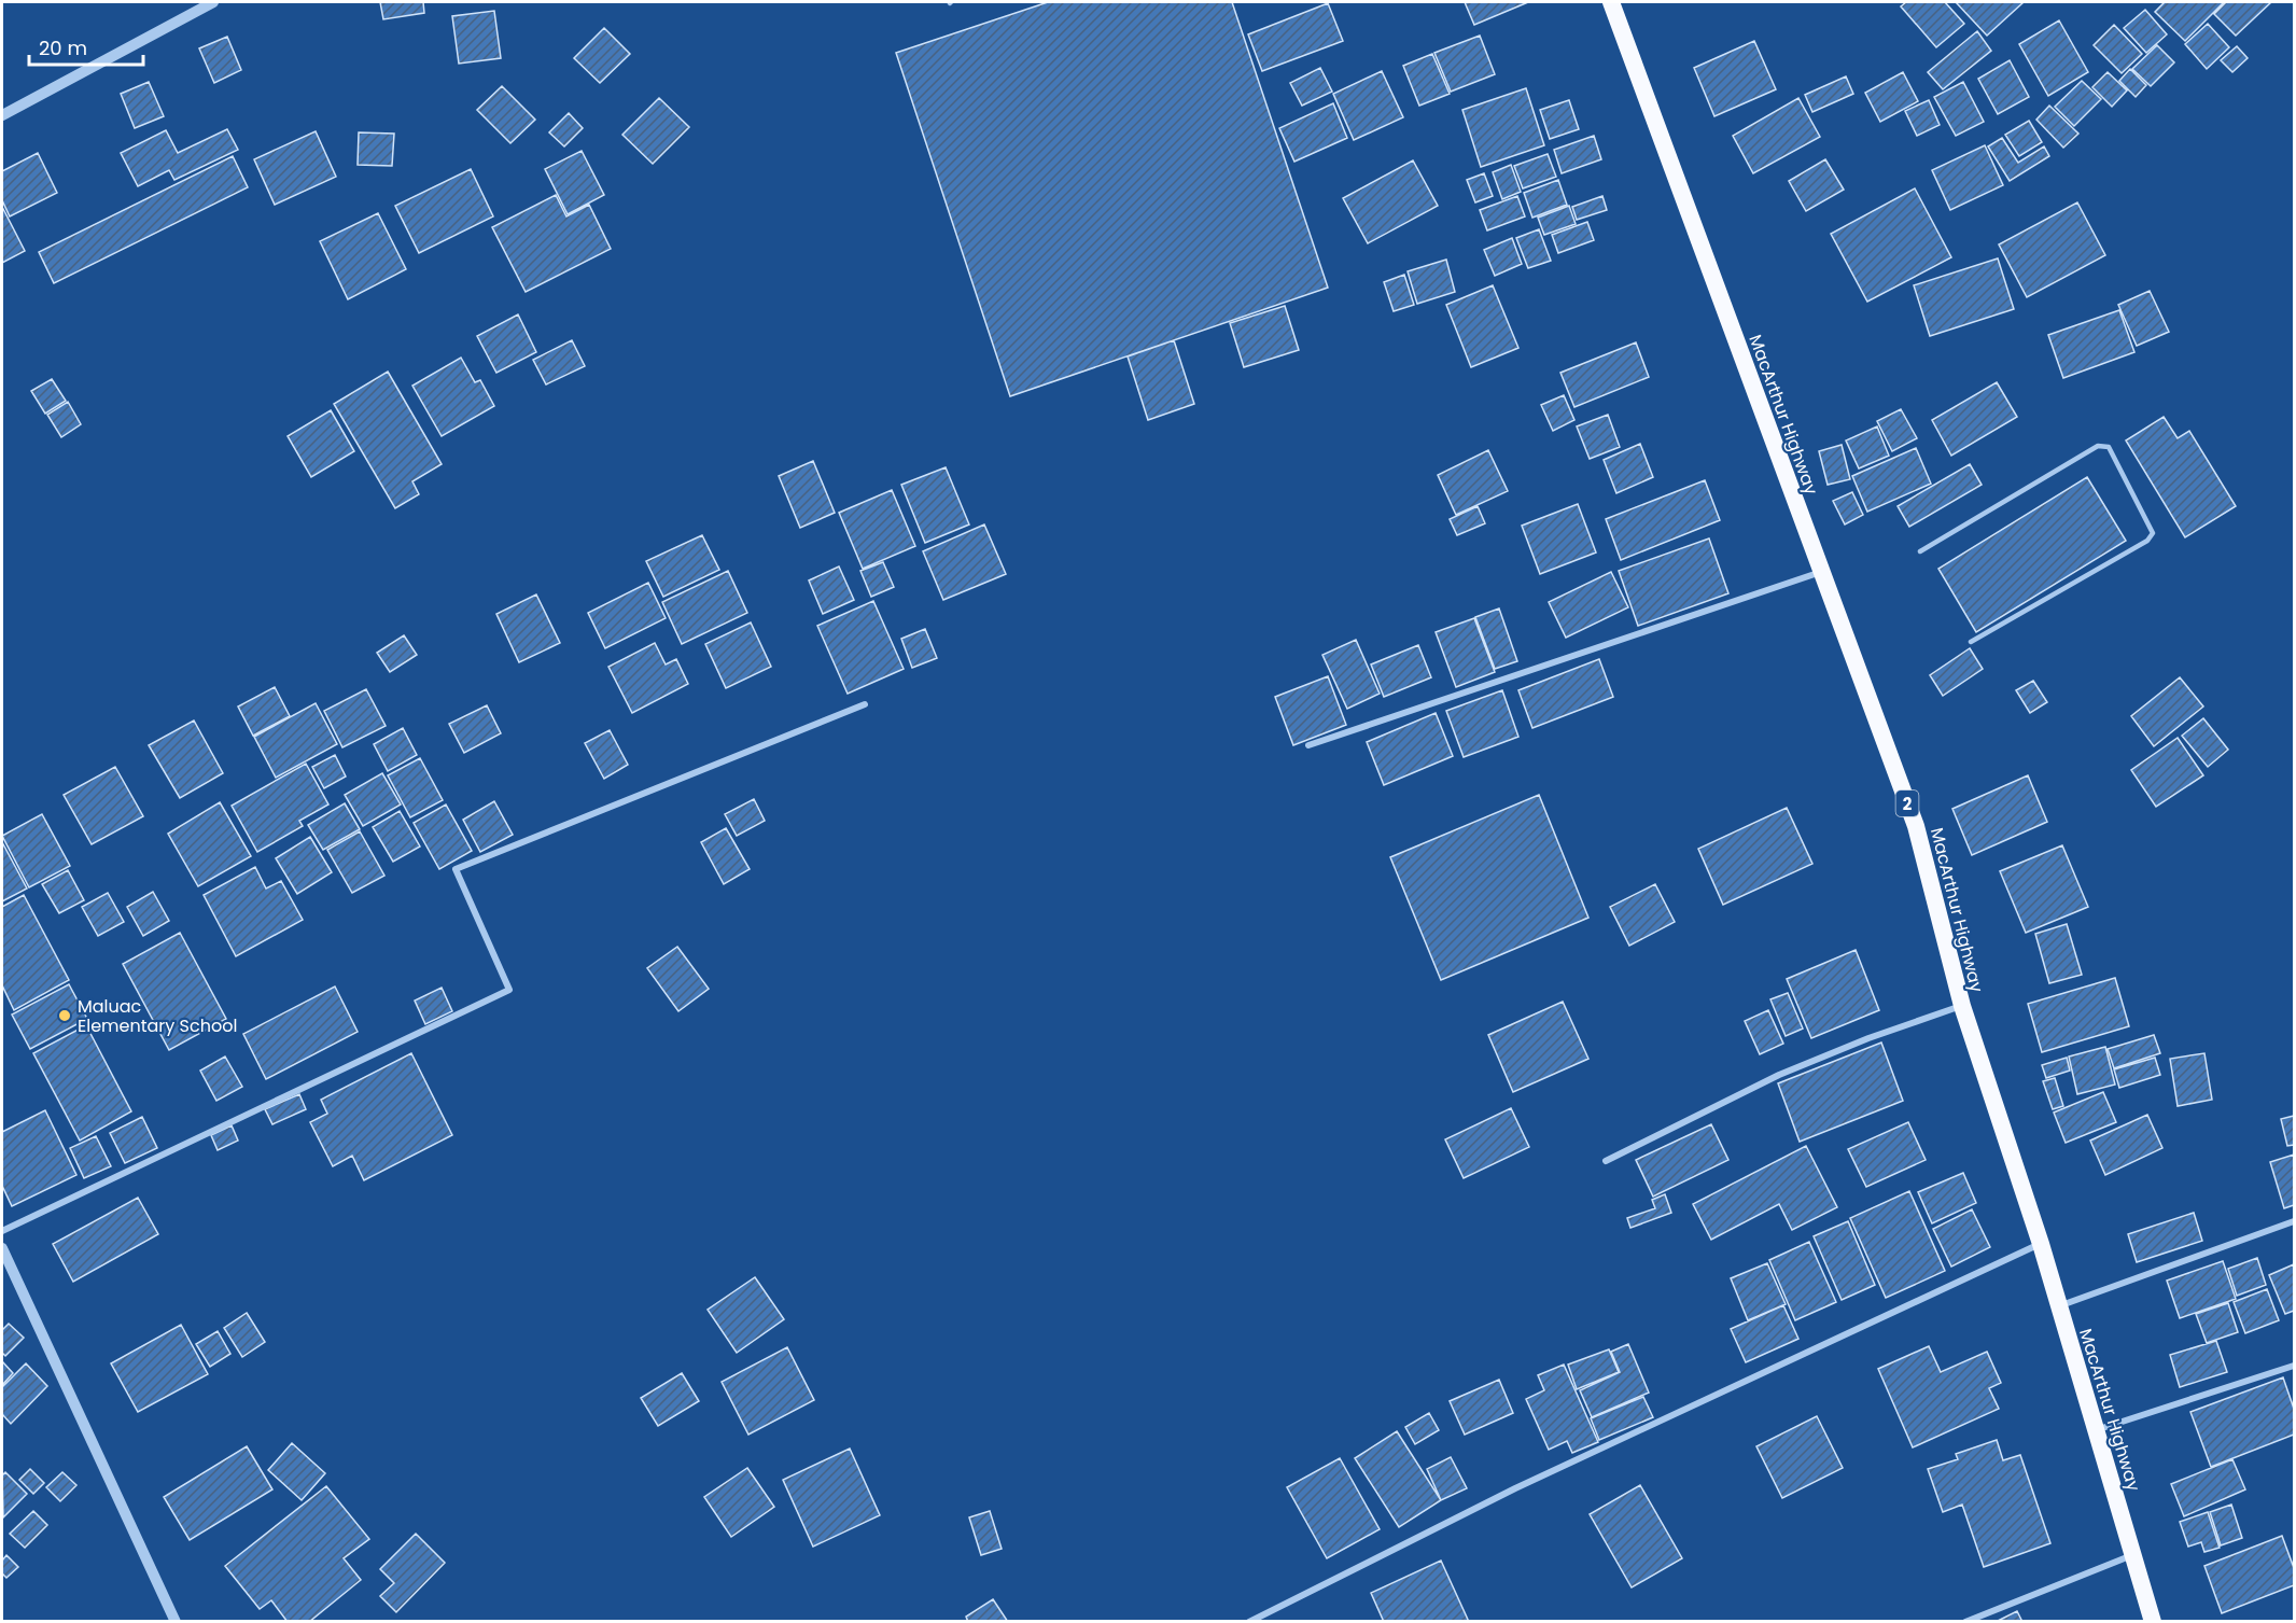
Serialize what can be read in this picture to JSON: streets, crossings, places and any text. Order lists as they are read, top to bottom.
{
  "streets": {
    "highway": ["MacArthur Highway", "2"]
  },
  "places": ["Maluac Elementary School"],
  "scale_bar": "20 m"
}
